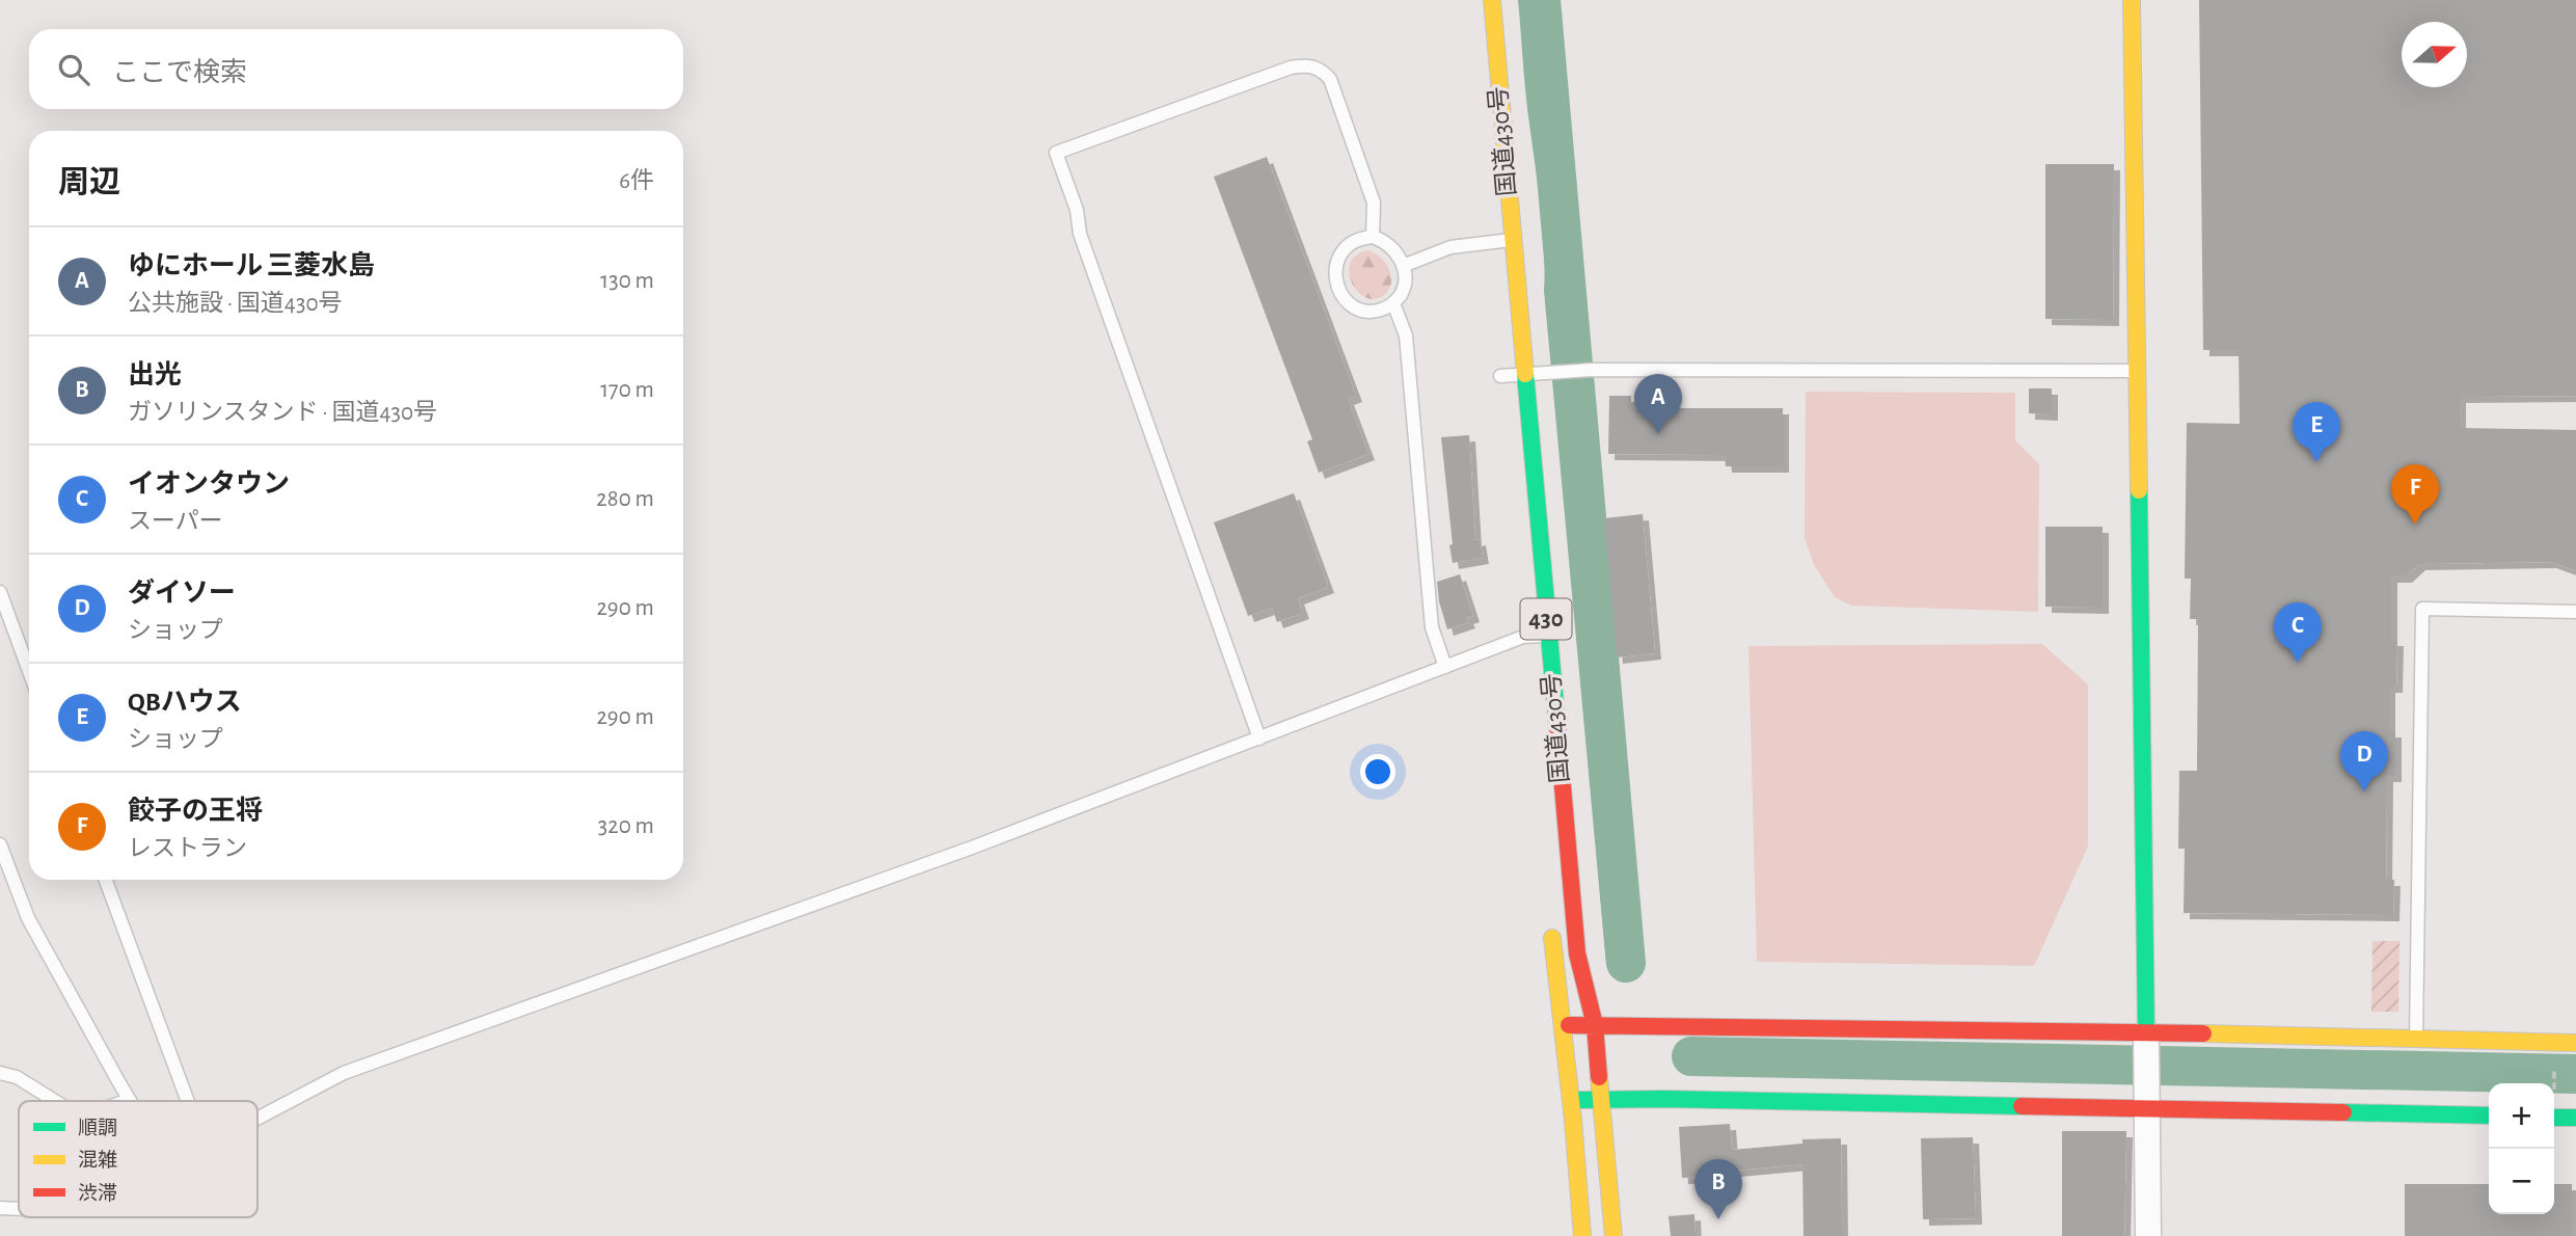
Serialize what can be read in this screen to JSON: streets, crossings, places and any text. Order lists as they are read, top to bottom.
{
  "streets": {
    "main road": ["国道430号", "430"]
  },
  "legend": ["順調", "混雑", "渋滞"],
  "north": "right",
  "page": {
    "search": "ここで検索",
    "heading": ["周辺", "6件"],
    "list": [
      {
        "mark": "A",
        "name": "ゆにホール 三菱水島",
        "note": "公共施設 · 国道430号",
        "value": "130 m"
      },
      {
        "mark": "B",
        "name": "出光",
        "note": "ガソリンスタンド · 国道430号",
        "value": "170 m"
      },
      {
        "mark": "C",
        "name": "イオンタウン",
        "note": "スーパー",
        "value": "280 m"
      },
      {
        "mark": "D",
        "name": "ダイソー",
        "note": "ショップ",
        "value": "290 m"
      },
      {
        "mark": "E",
        "name": "QBハウス",
        "note": "ショップ",
        "value": "290 m"
      },
      {
        "mark": "F",
        "name": "餃子の王将",
        "note": "レストラン",
        "value": "320 m"
      }
    ],
    "pins": [
      "A",
      "E",
      "F",
      "C",
      "D",
      "B"
    ],
    "map_buttons": ["+", "−"]
  }
}
